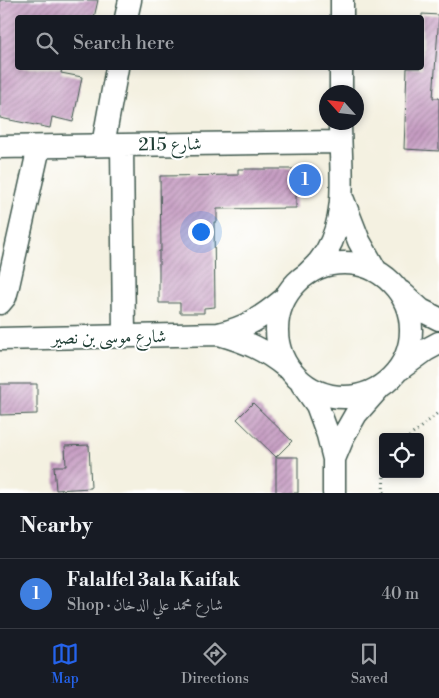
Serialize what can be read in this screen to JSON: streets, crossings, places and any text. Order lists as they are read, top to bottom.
{
  "streets": {
    "street": ["شارع 215", "شارع موسى بن نصير"]
  },
  "north": "top left",
  "page": {
    "search": "Search here",
    "pins": "1",
    "heading": "Nearby",
    "list": [
      {
        "mark": "1",
        "name": "Falalfel 3ala Kaifak",
        "note": "Shop · شارع محمد علي الدخان",
        "value": "40 m"
      }
    ],
    "nav": ["Map", "Directions", "Saved"]
  }
}
